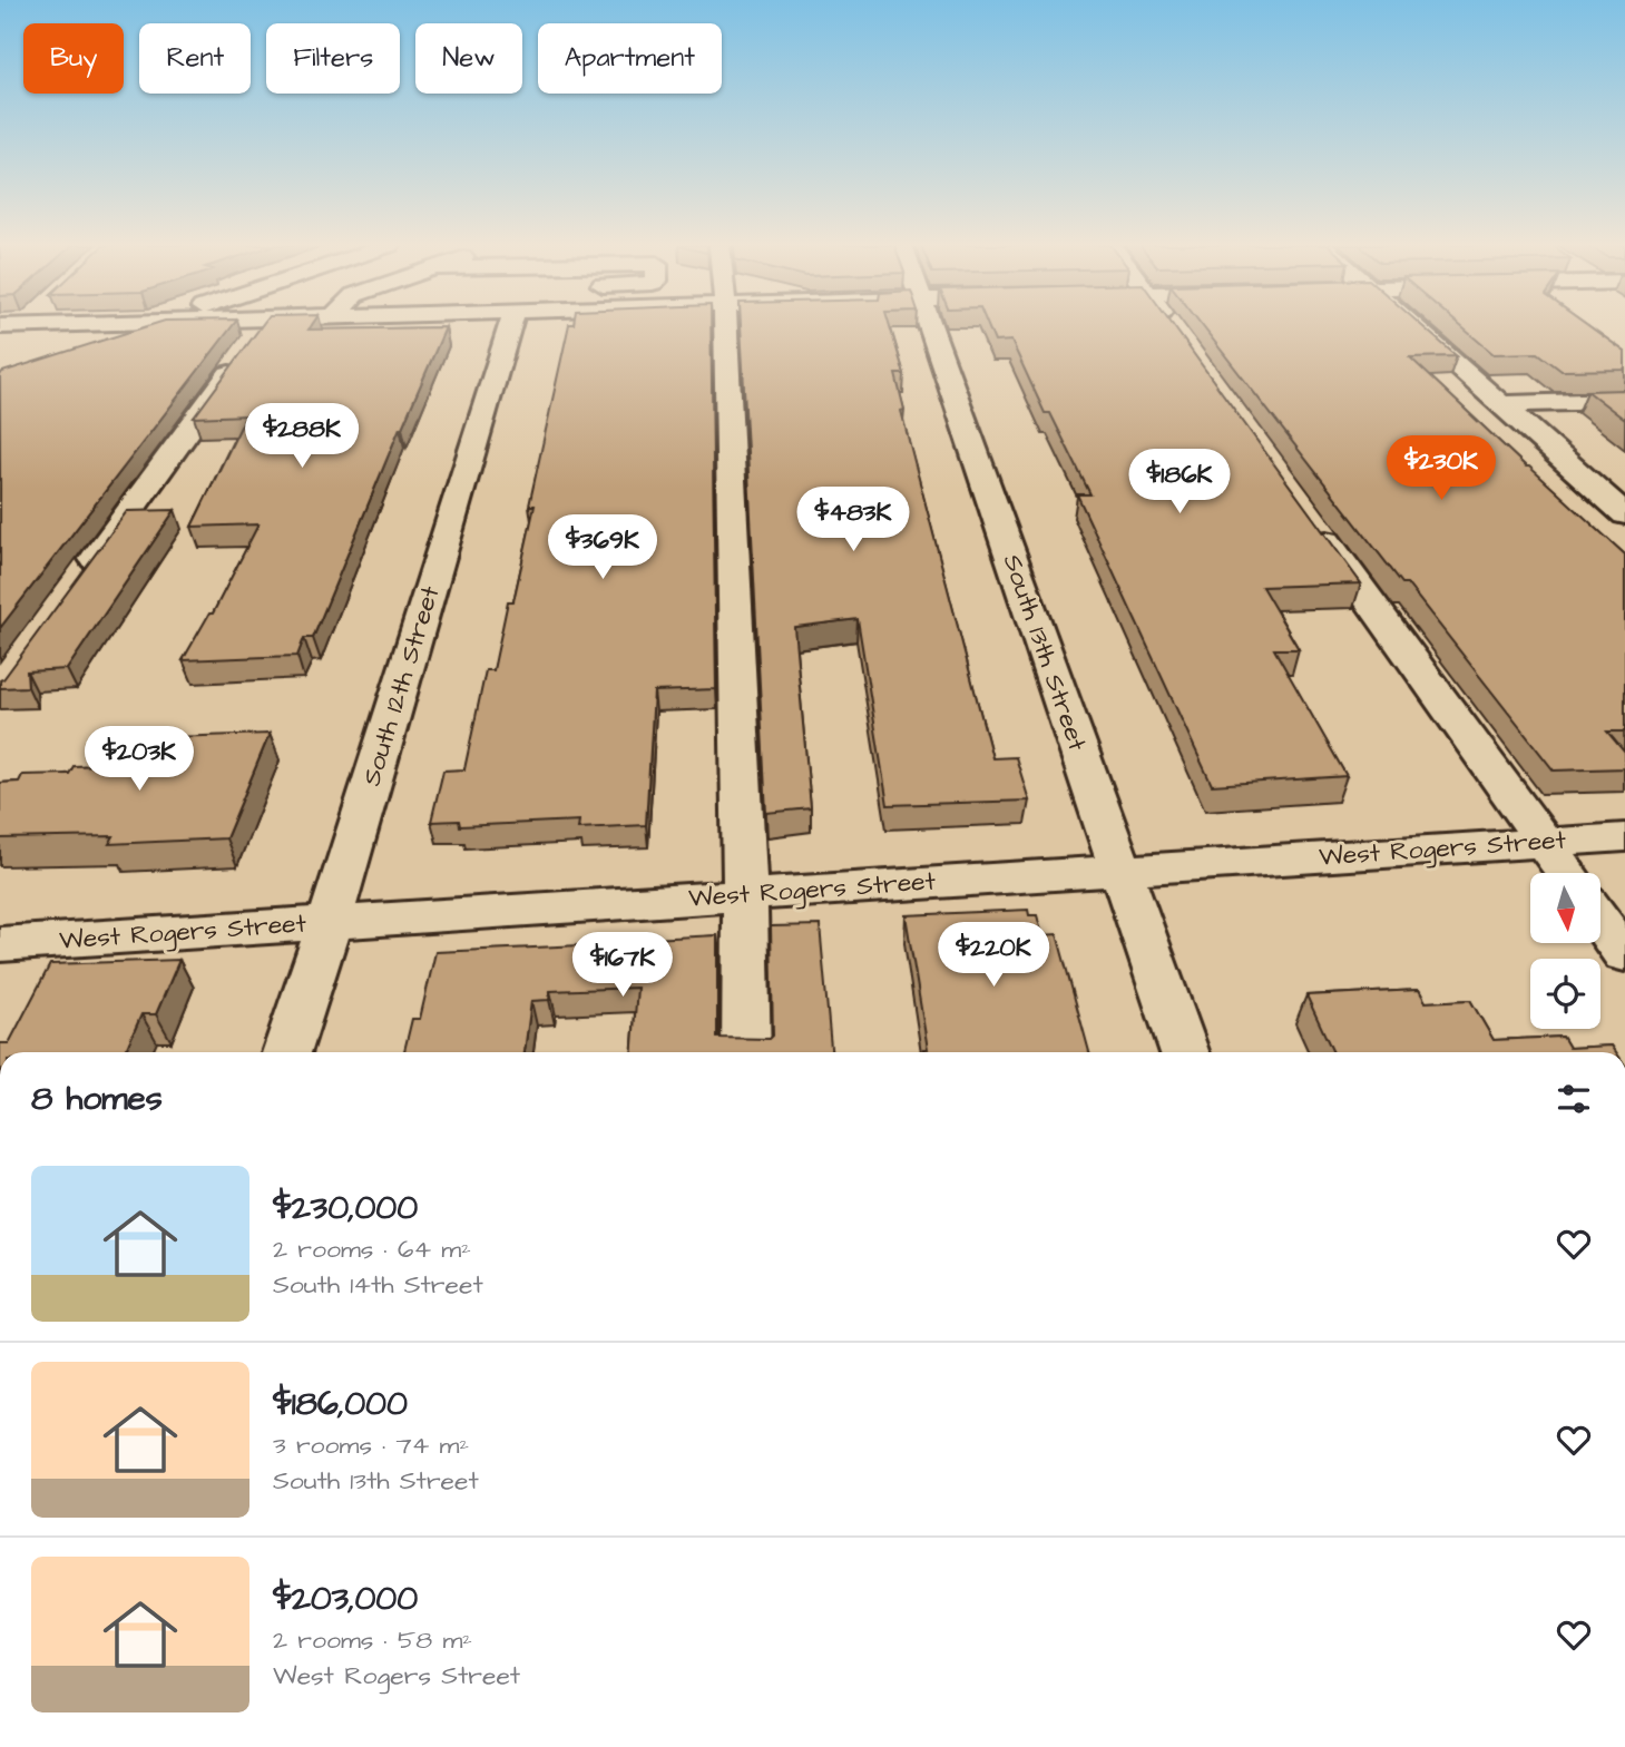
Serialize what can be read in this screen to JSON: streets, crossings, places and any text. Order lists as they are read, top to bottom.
{
  "streets": {
    "street": ["South 13th Street", "South 12th Street", "West Rogers Street"]
  },
  "crossings": [
    ["South 13th Street", "West Rogers Street"],
    ["South 12th Street", "West Rogers Street"]
  ],
  "north": "bottom",
  "page": {
    "chip": [
      "Buy",
      "Rent",
      "Filters",
      "New",
      "Apartment"
    ],
    "price": [
      "$288K",
      "$230K",
      "$186K",
      "$483K",
      "$369K",
      "$203K",
      "$220K",
      "$167K"
    ],
    "heading": "8 homes",
    "list": [
      {
        "name": "$230,000",
        "note": "2 rooms · 64 m² · South 14th Street"
      },
      {
        "name": "$186,000",
        "note": "3 rooms · 74 m² · South 13th Street"
      },
      {
        "name": "$203,000",
        "note": "2 rooms · 58 m² · West Rogers Street"
      }
    ]
  }
}
